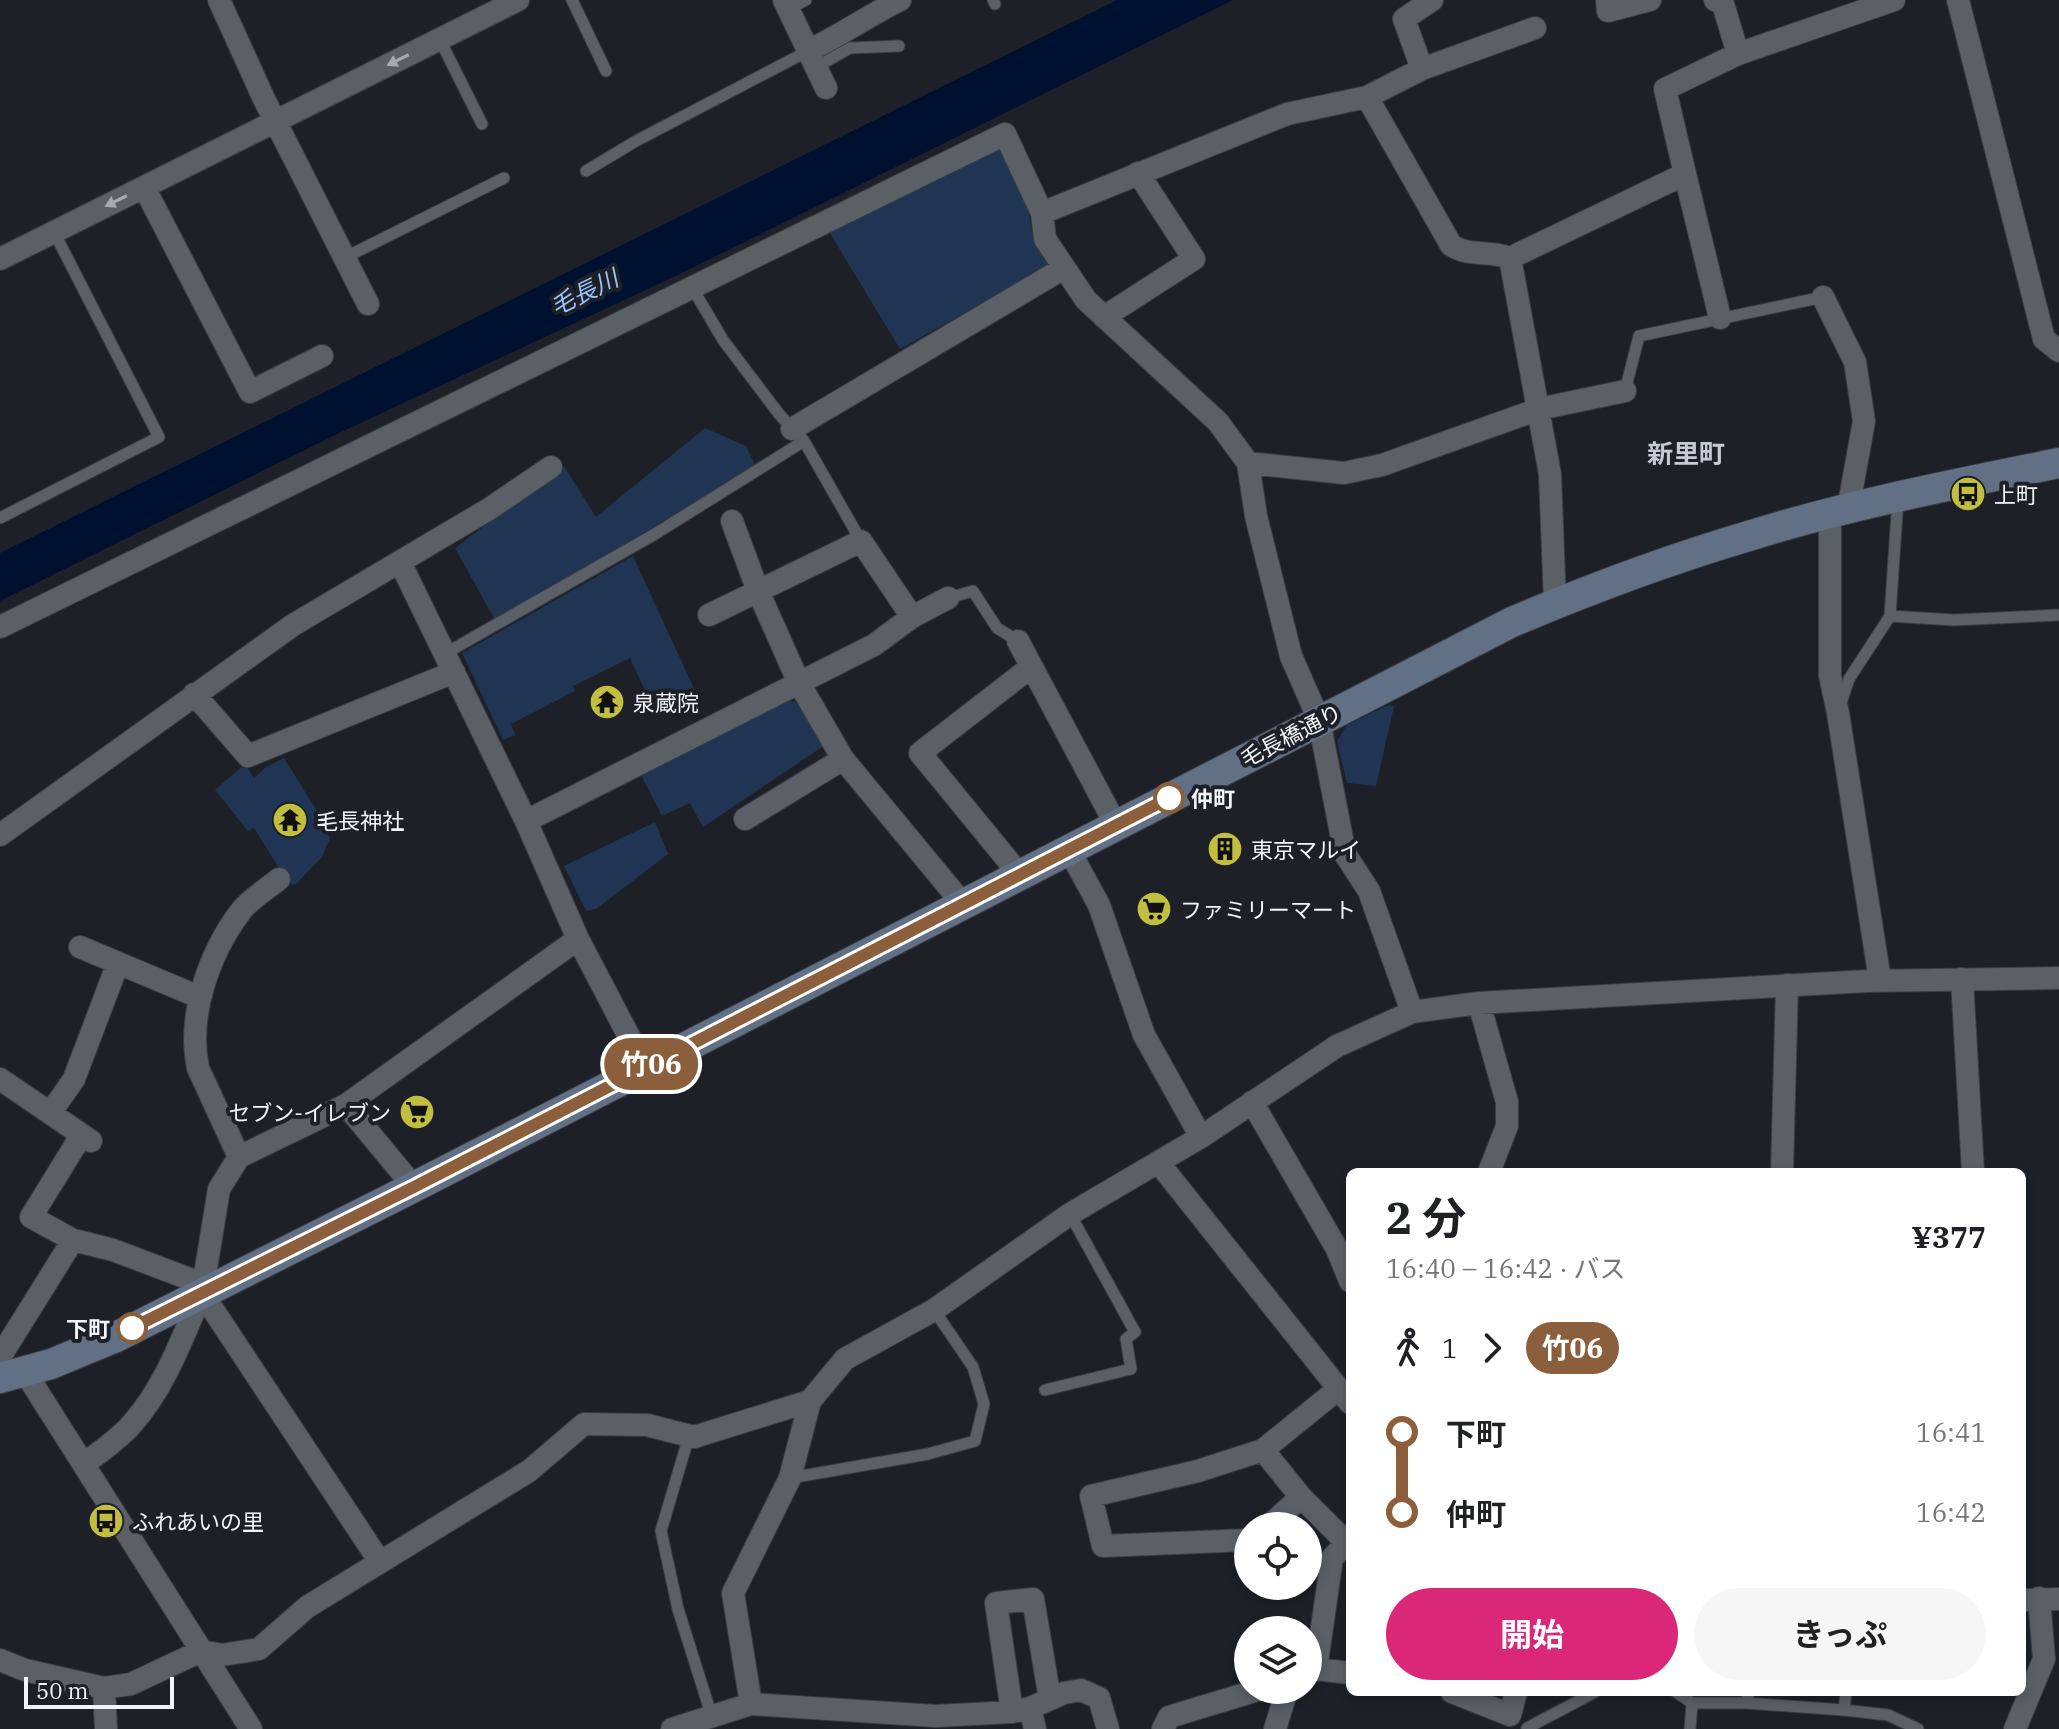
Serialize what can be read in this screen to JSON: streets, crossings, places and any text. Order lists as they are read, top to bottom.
{
  "streets": {
    "street": ["毛長橋通り"]
  },
  "districts": ["新里町"],
  "water": ["毛長川"],
  "places": {
    "bus stop": ["上町", "ふれあいの里"],
    "temple": ["泉蔵院", "毛長神社"],
    "other": ["仲町", "下町"],
    "building": ["東京マルイ"],
    "supermarket": ["ファミリーマート", "セブン-イレブン"]
  },
  "lines": ["bus line 竹06"],
  "scale_bar": "50 m",
  "page": {
    "on_map": "竹06",
    "heading": ["2 分", "16:40 – 16:42 · バス", "¥377"],
    "legs": ["1", "竹06"],
    "list": [
      {
        "name": "下町",
        "value": "16:41"
      },
      {
        "name": "仲町",
        "value": "16:42"
      }
    ],
    "buttons": ["開始", "きっぷ"],
    "scale": "50 m"
  }
}
